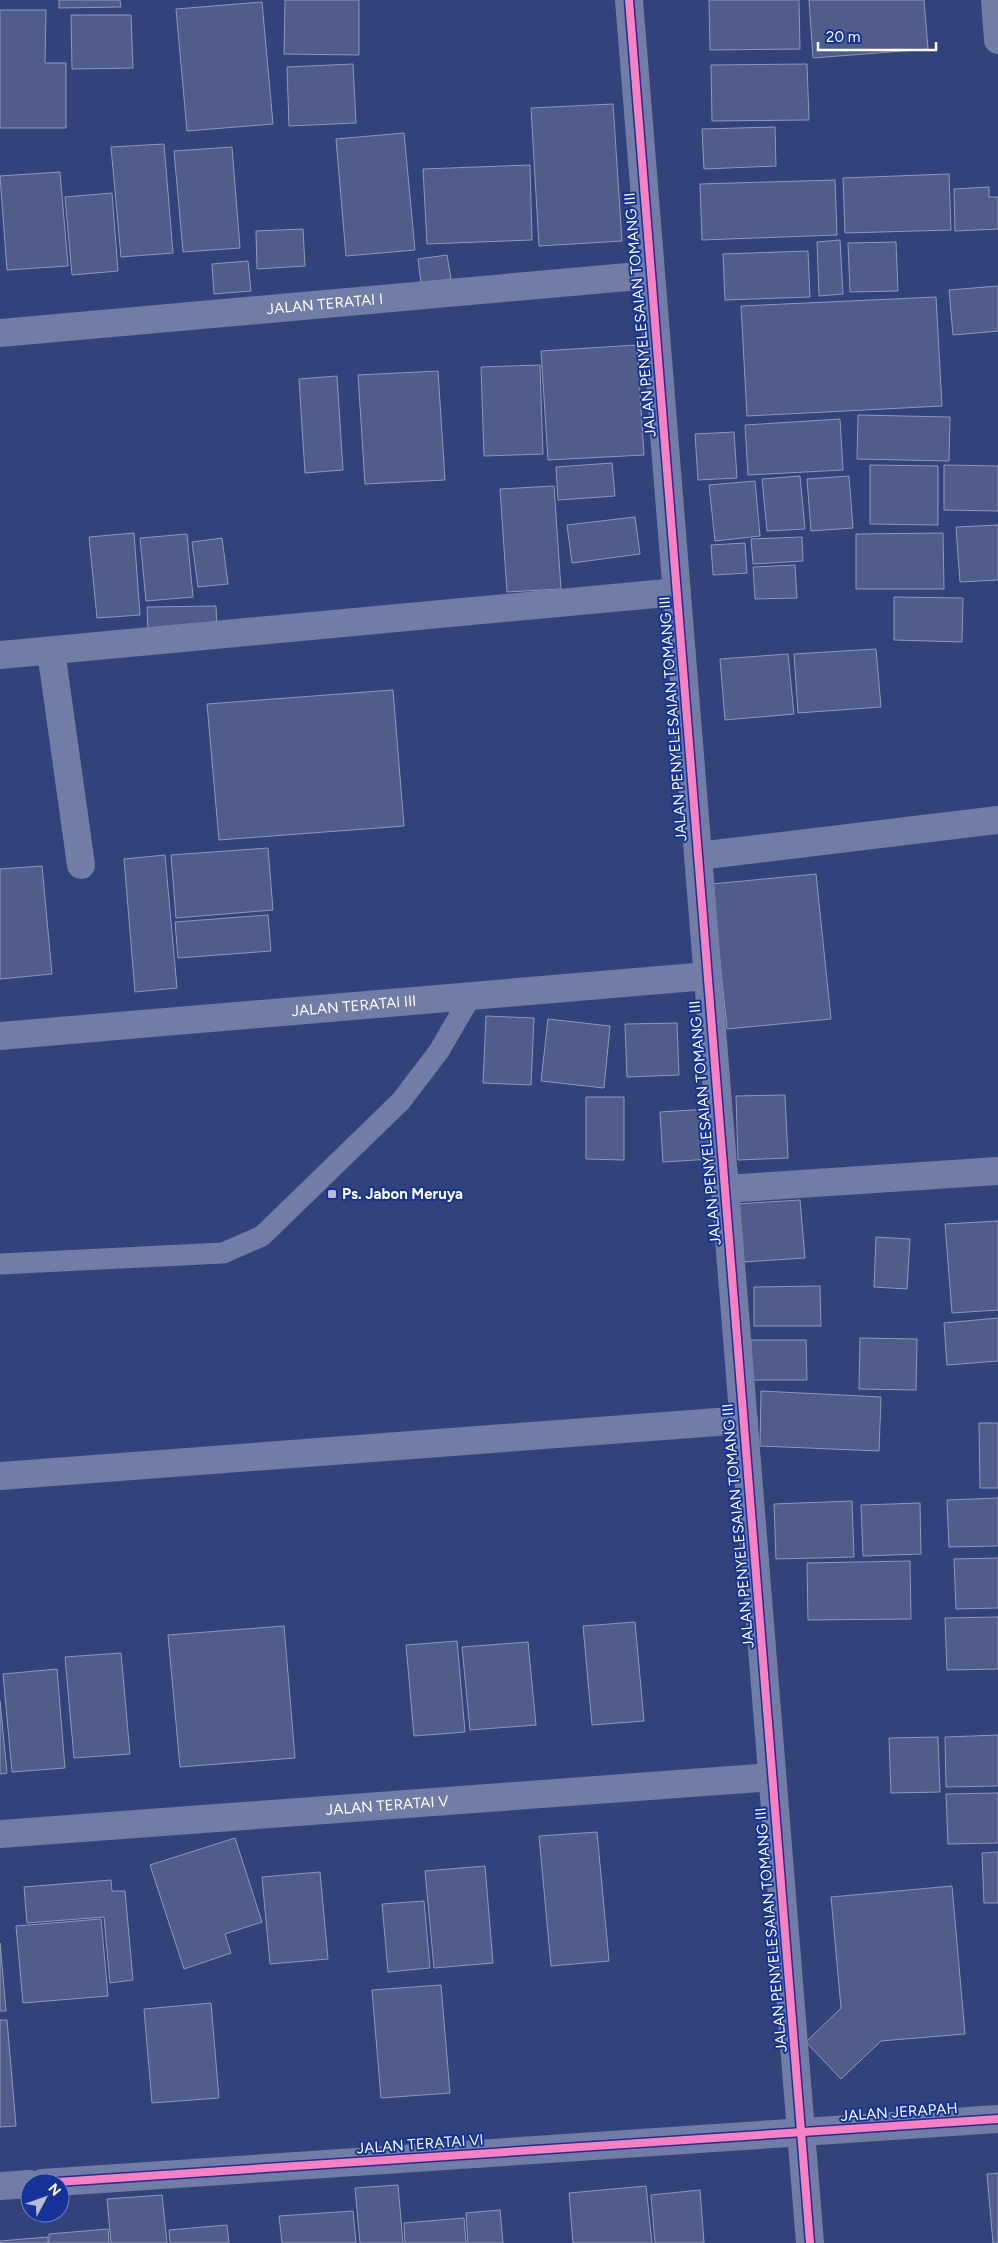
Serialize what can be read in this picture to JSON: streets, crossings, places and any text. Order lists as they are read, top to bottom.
{
  "streets": {
    "street": [
      "JALAN TERATAI I",
      "JALAN PENYELESAIAN TOMANG III",
      "JALAN TERATAI III",
      "JALAN TERATAI V",
      "JALAN JERAPAH",
      "JALAN TERATAI VI"
    ]
  },
  "crossings": [
    ["JALAN TERATAI I", "JALAN PENYELESAIAN TOMANG III"],
    ["JALAN PENYELESAIAN TOMANG III", "JALAN TERATAI III"],
    ["JALAN PENYELESAIAN TOMANG III", "JALAN TERATAI V"],
    ["JALAN PENYELESAIAN TOMANG III", "JALAN JERAPAH"],
    ["JALAN PENYELESAIAN TOMANG III", "JALAN TERATAI VI"],
    ["JALAN JERAPAH", "JALAN TERATAI VI"]
  ],
  "places": {
    "transit": ["Ps. Jabon Meruya"]
  },
  "scale_bar": "20 m",
  "north": "top right"
}
